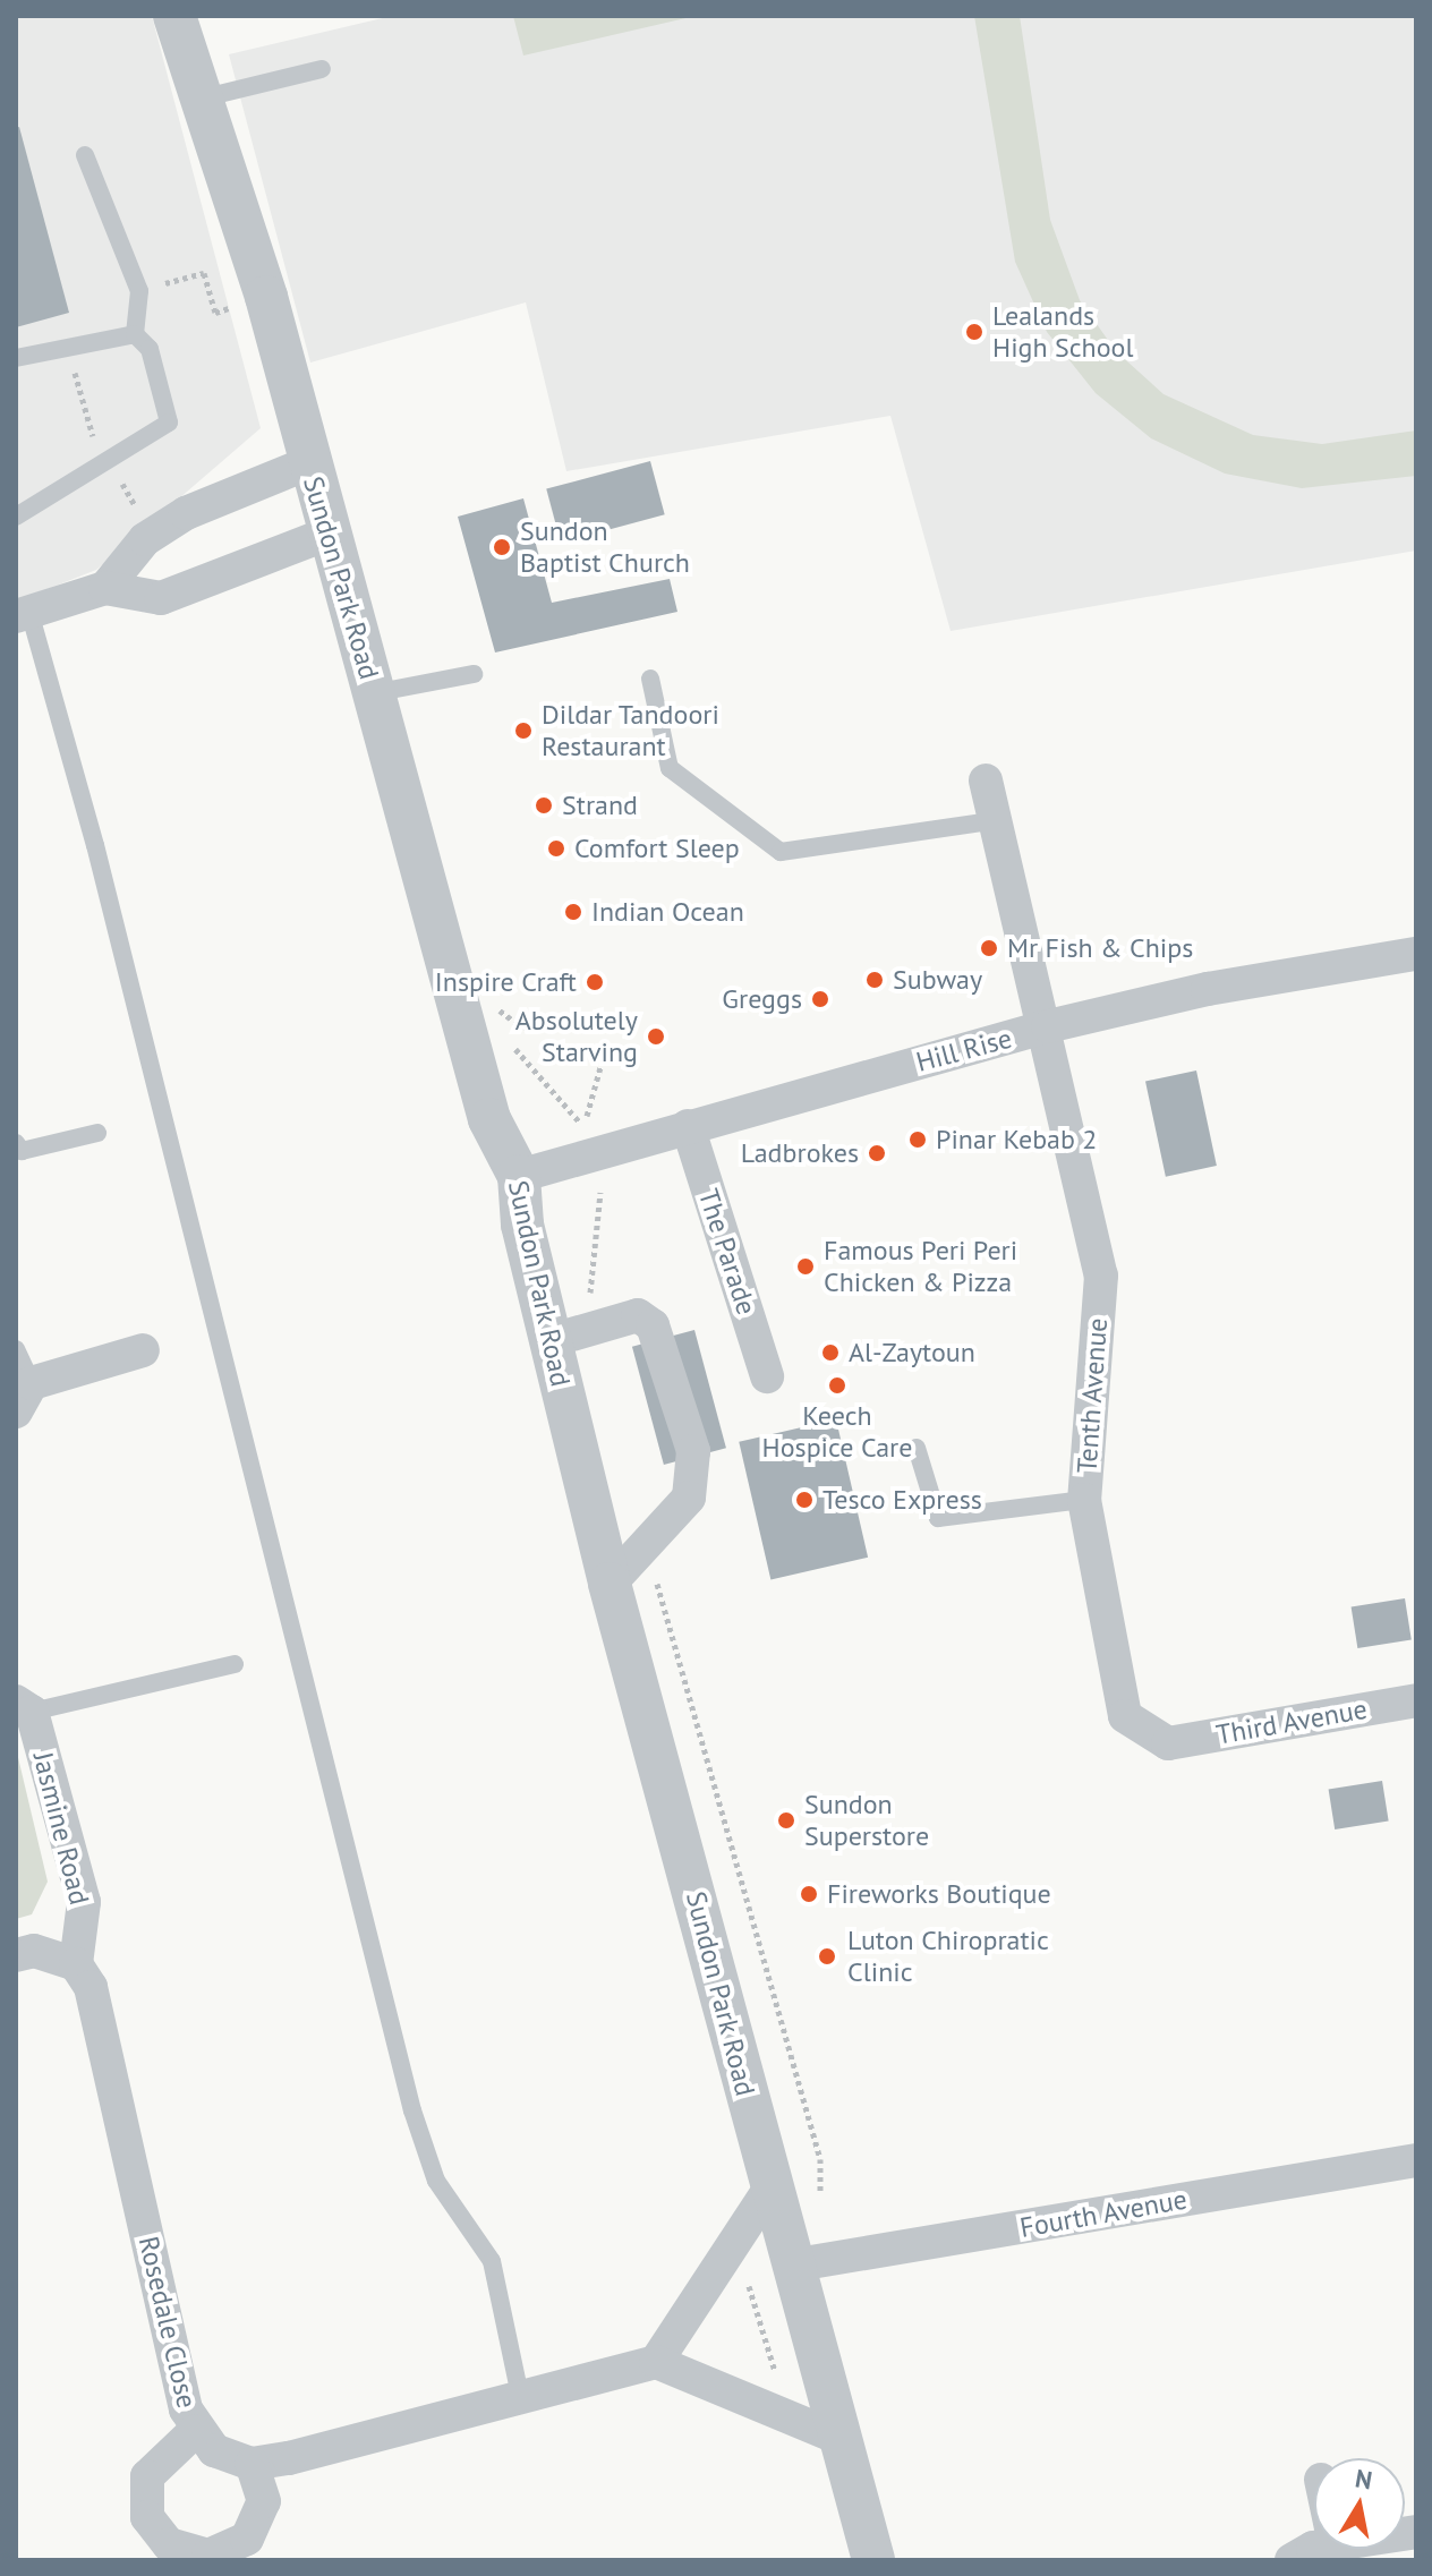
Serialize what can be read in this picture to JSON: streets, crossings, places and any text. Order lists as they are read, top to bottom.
{
  "streets": {
    "street": [
      "Sundon Park Road",
      "Hill Rise",
      "The Parade",
      "Tenth Avenue",
      "Third Avenue",
      "Jasmine Road",
      "Fourth Avenue",
      "Rosedale Close"
    ]
  },
  "crossings": [
    ["Sundon Park Road", "Hill Rise"],
    ["Sundon Park Road", "Fourth Avenue"],
    ["Hill Rise", "The Parade"],
    ["Hill Rise", "Tenth Avenue"],
    ["Tenth Avenue", "Third Avenue"],
    ["Jasmine Road", "Rosedale Close"]
  ],
  "places": [
    "Lealands High School",
    "Sundon Baptist Church",
    "Dildar Tandoori Restaurant",
    "Strand",
    "Comfort Sleep",
    "Indian Ocean",
    "Mr Fish & Chips",
    "Subway",
    "Inspire Craft",
    "Greggs",
    "Absolutely Starving",
    "Pinar Kebab 2",
    "Ladbrokes",
    "Famous Peri Peri Chicken & Pizza",
    "Al-Zaytoun",
    "Keech Hospice Care",
    "Tesco Express",
    "Sundon Superstore",
    "Fireworks Boutique",
    "Luton Chiropratic Clinic"
  ],
  "north": "top"
}
